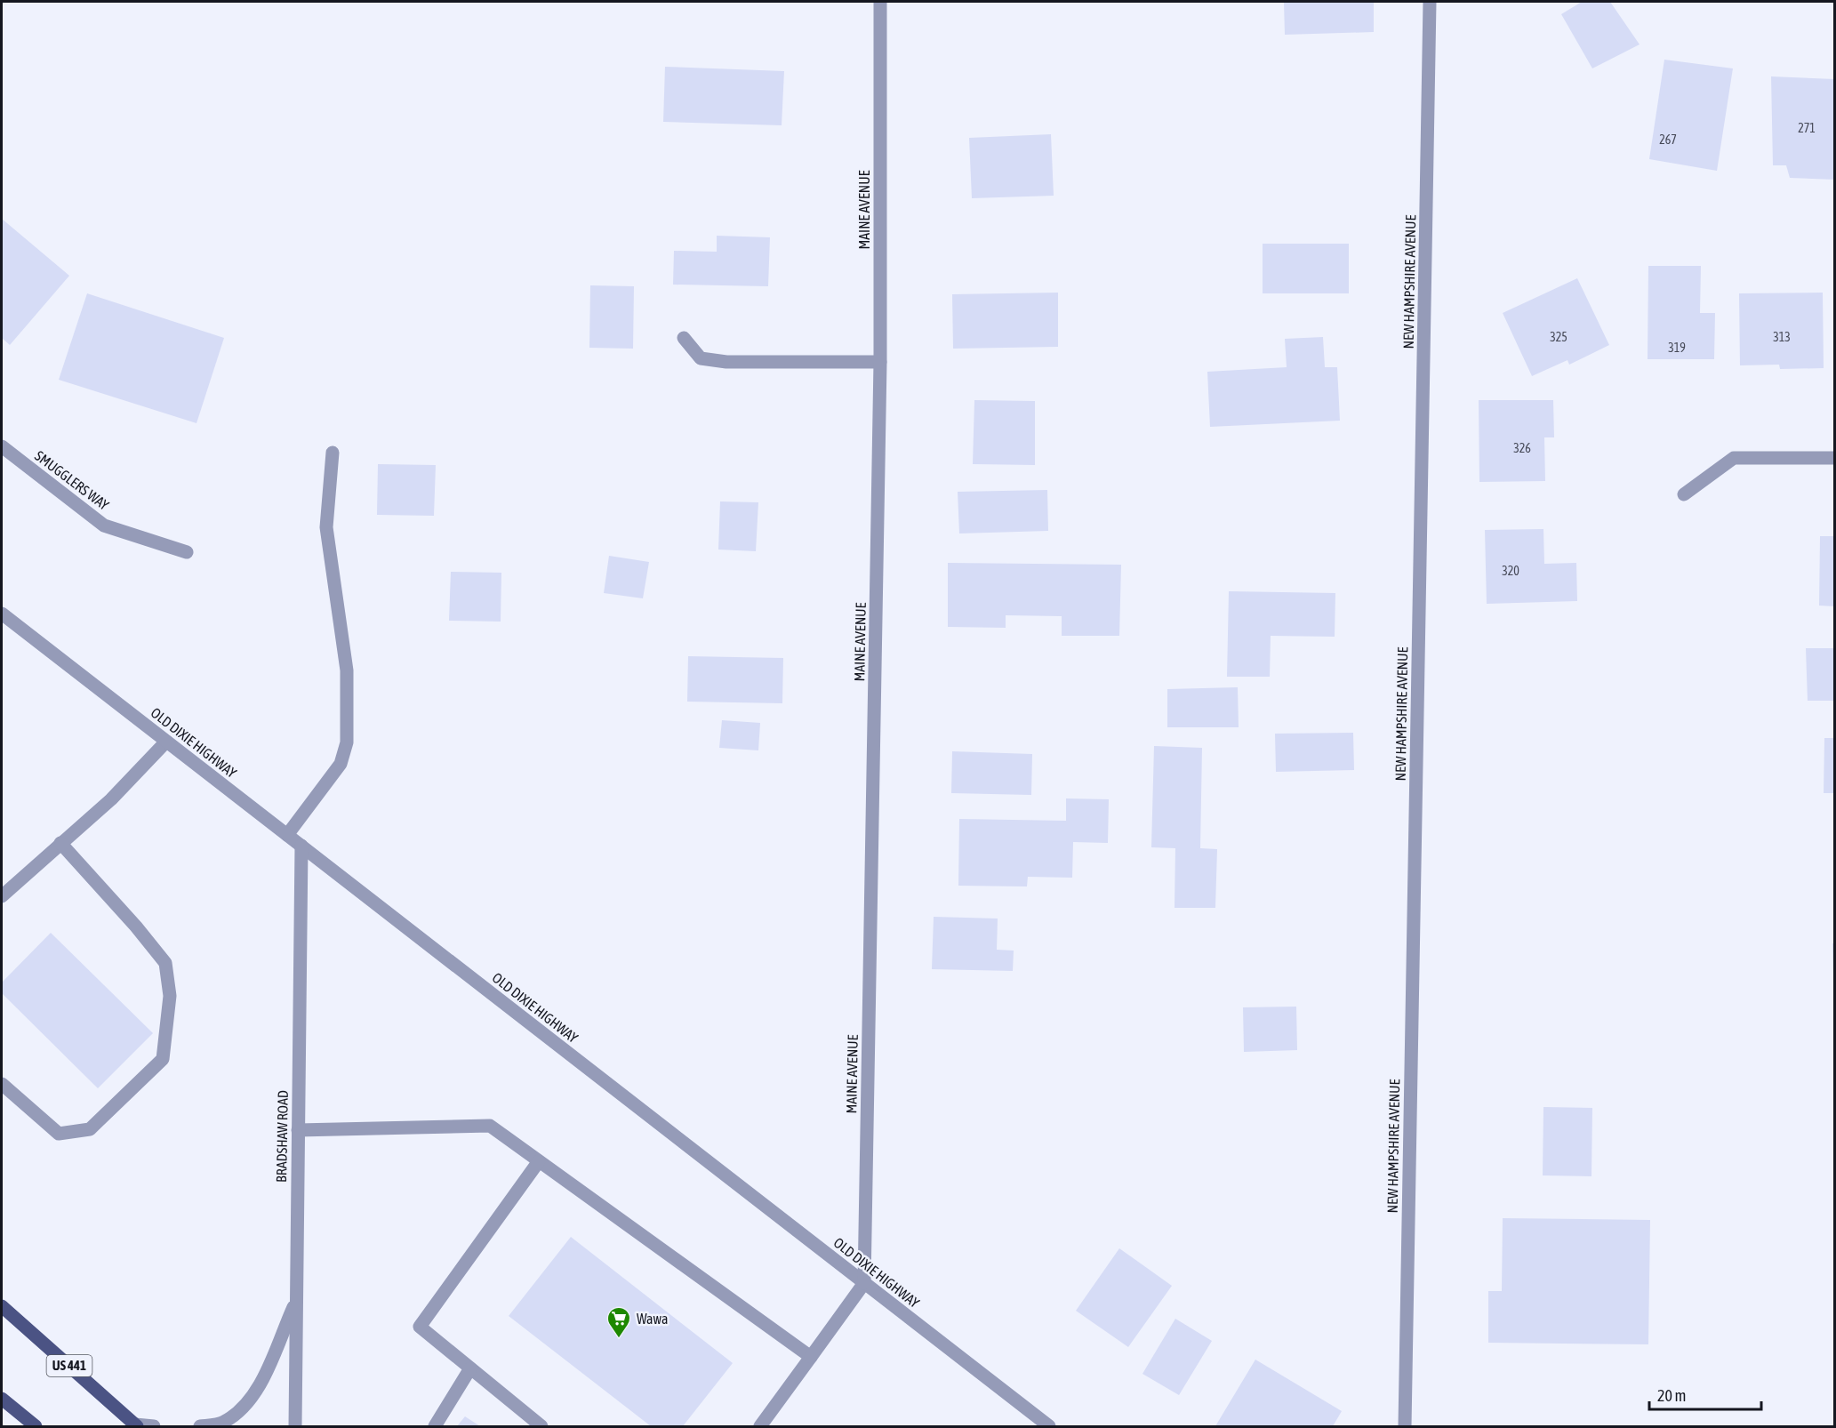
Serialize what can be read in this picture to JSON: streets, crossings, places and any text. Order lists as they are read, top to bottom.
{
  "streets": {
    "main road": ["US 441"],
    "street": [
      "MAINE AVENUE",
      "NEW HAMPSHIRE AVENUE",
      "SMUGGLERS WAY",
      "OLD DIXIE HIGHWAY",
      "BRADSHAW ROAD"
    ]
  },
  "crossings": [
    ["MAINE AVENUE", "OLD DIXIE HIGHWAY"],
    ["OLD DIXIE HIGHWAY", "BRADSHAW ROAD"]
  ],
  "places": {
    "supermarket": ["Wawa"]
  },
  "house_numbers": [
    "271",
    "267",
    "325",
    "313",
    "319",
    "326",
    "320"
  ],
  "scale_bar": "20 m"
}
